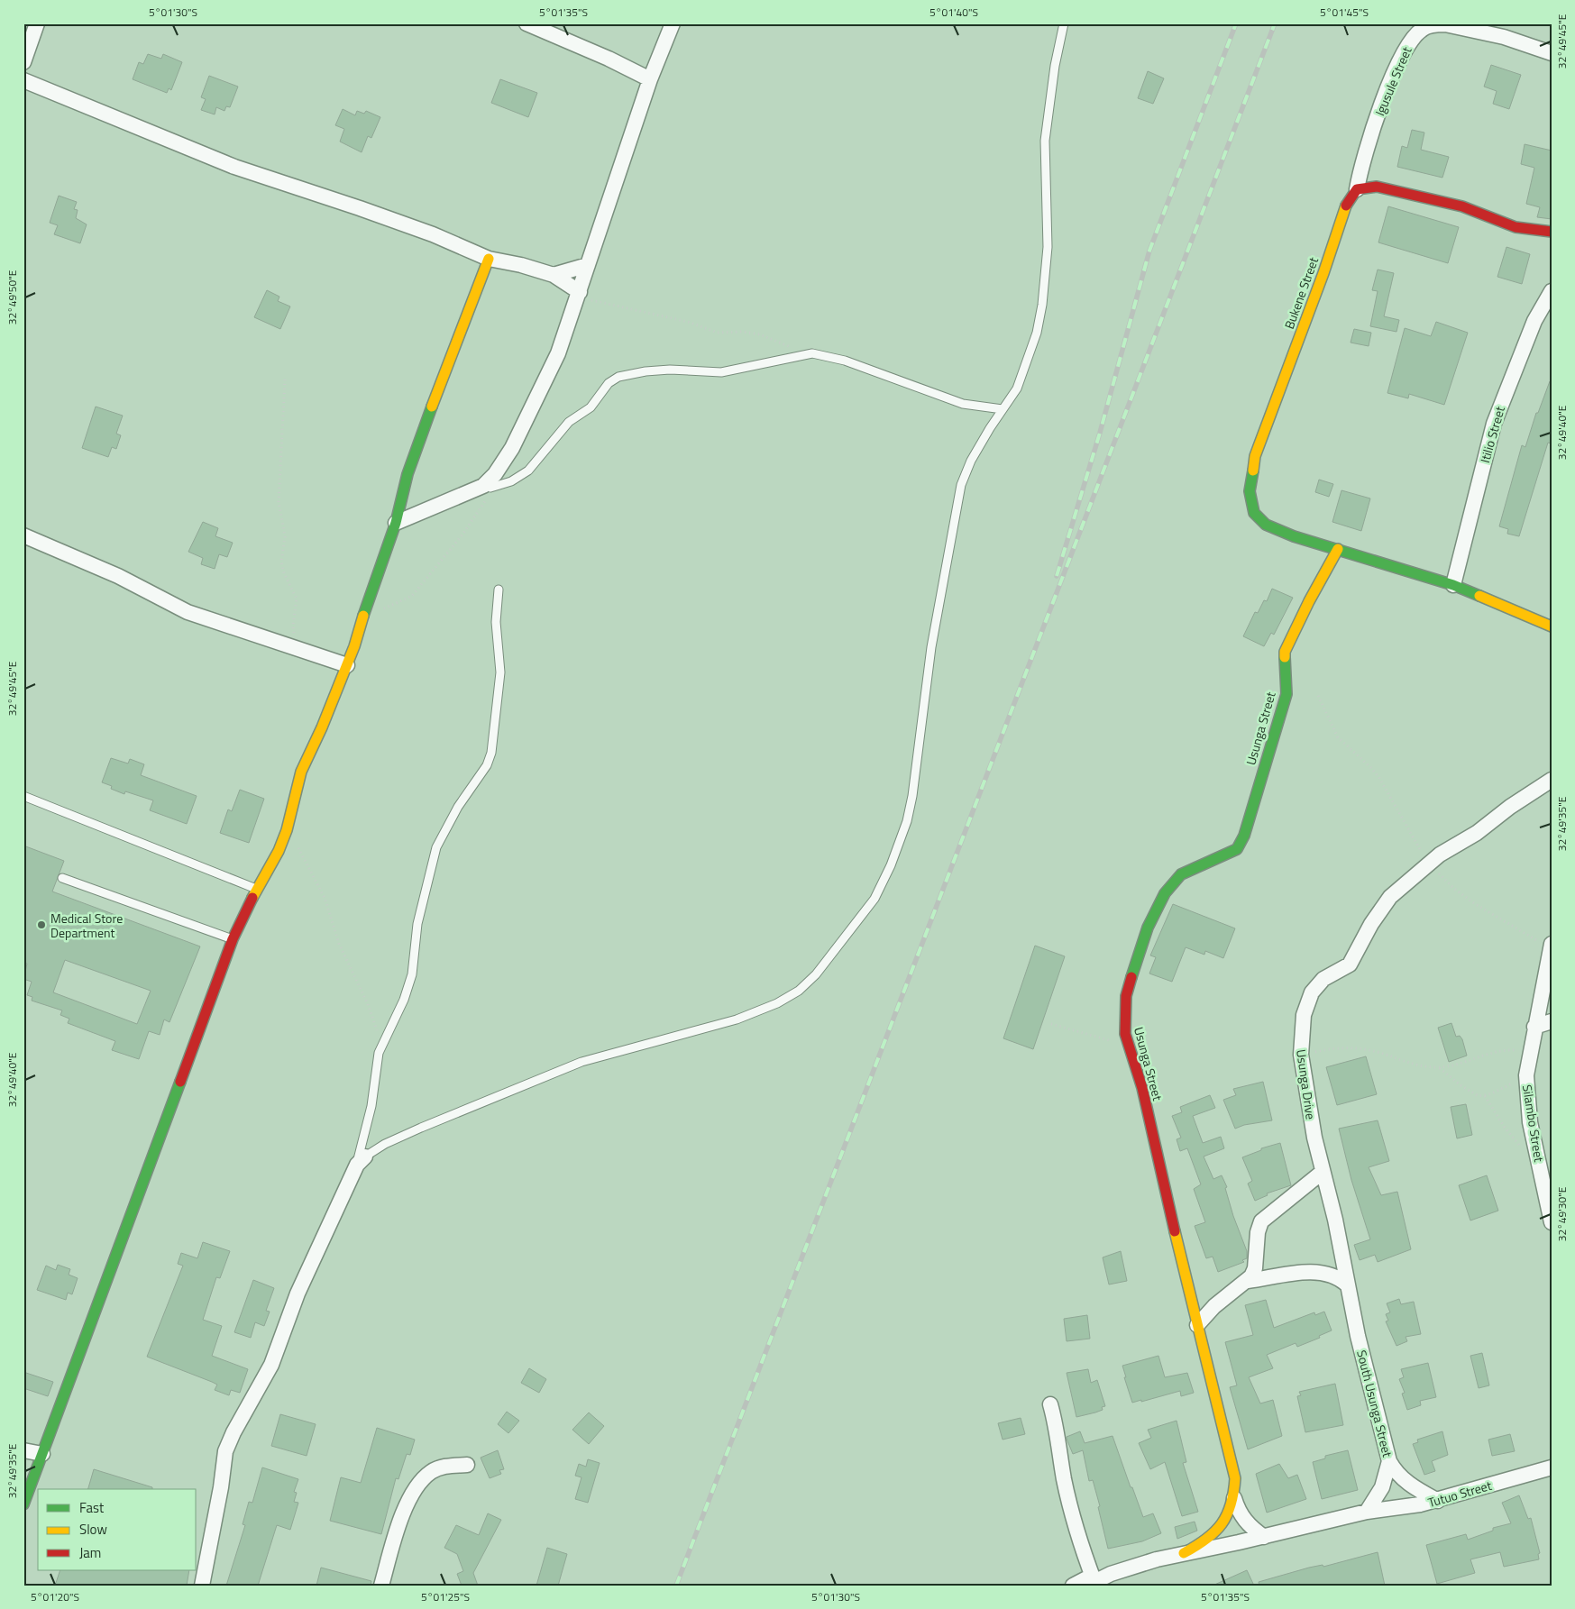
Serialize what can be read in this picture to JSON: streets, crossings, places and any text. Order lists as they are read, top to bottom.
{
  "streets": {
    "street": [
      "Igusule Street",
      "Bukene Street",
      "Itilio Street",
      "Usunga Street",
      "Usunga Drive",
      "Silambo Street",
      "South Usunga Street",
      "Tutuo Street"
    ]
  },
  "crossings": [
    ["Igusule Street", "Bukene Street"],
    ["Bukene Street", "Itilio Street"],
    ["Bukene Street", "Usunga Street"],
    ["Usunga Drive", "South Usunga Street"],
    ["South Usunga Street", "Tutuo Street"]
  ],
  "places": ["Medical Store Department"],
  "legend": ["Fast", "Slow", "Jam"],
  "coordinates": [
    "5°01'30\"S",
    "5°01'35\"S",
    "5°01'40\"S",
    "5°01'45\"S",
    "32°49'45\"E",
    "32°49'50\"E",
    "32°49'40\"E",
    "32°49'35\"E",
    "32°49'30\"E",
    "5°01'20\"S",
    "5°01'25\"S"
  ]
}
